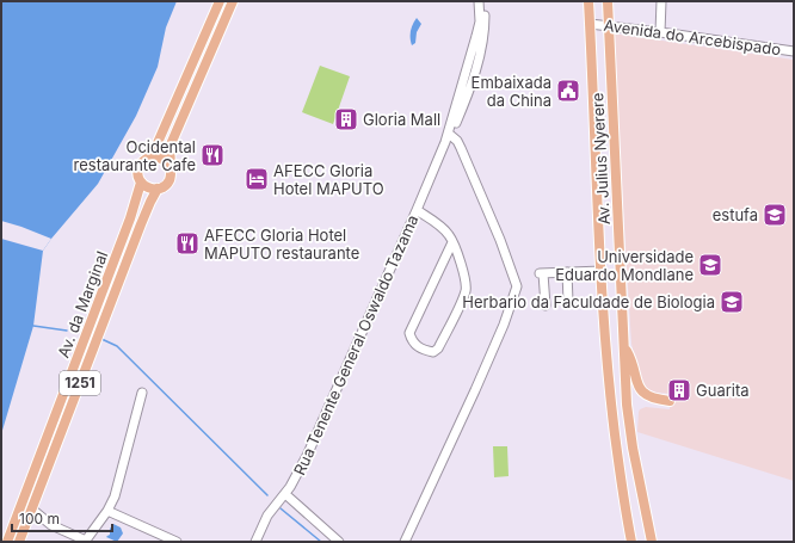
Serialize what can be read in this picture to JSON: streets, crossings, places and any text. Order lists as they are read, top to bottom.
{
  "streets": {
    "main road": ["Av. Julius Nyerere", "Av. da Marginal", "1251"],
    "street": ["Avenida do Arcebispado", "Rua Tenente General Oswaldo Tazama"]
  },
  "crossings": [
    ["Avenida do Arcebispado", "Av. Julius Nyerere"]
  ],
  "places": {
    "public building": ["Embaixada da China"],
    "building": ["Gloria Mall", "Guarita"],
    "restaurant": ["Ocidental restaurante Cafe", "AFECC Gloria Hotel MAPUTO restaurante"],
    "hotel": ["AFECC Gloria Hotel MAPUTO"],
    "school or university": ["estufa", "Universidade Eduardo Mondlane", "Herbario da Faculdade de Biologia"]
  },
  "scale_bar": "100 m"
}
